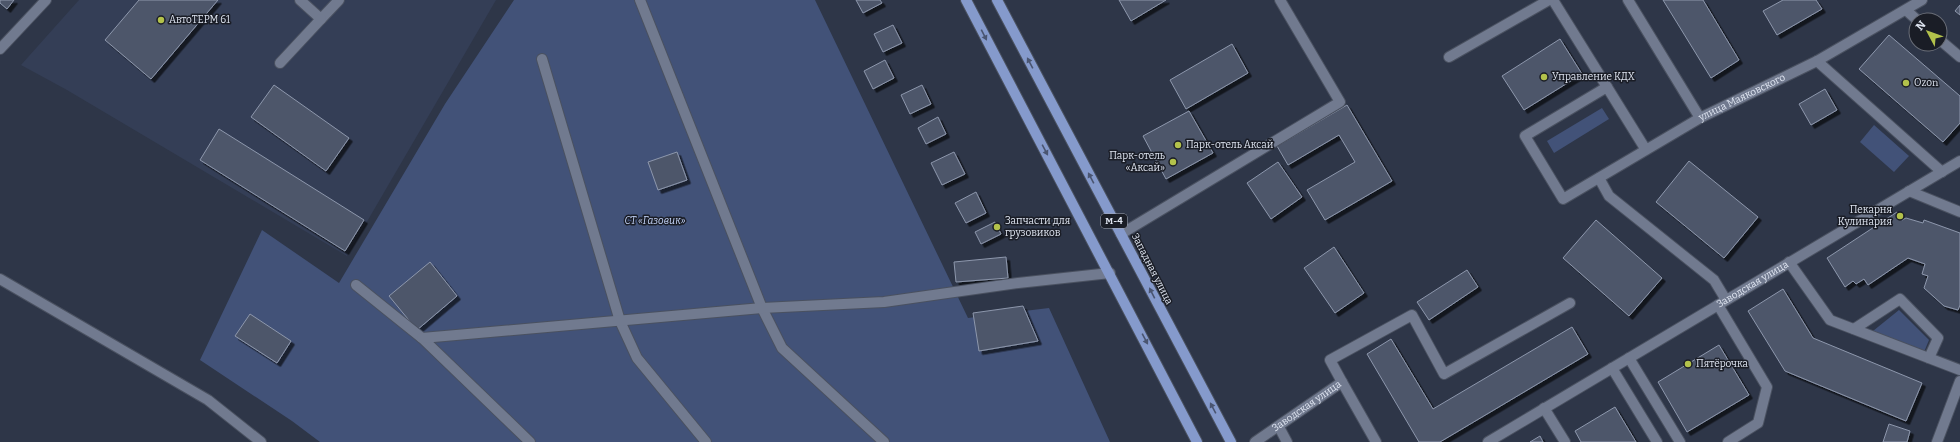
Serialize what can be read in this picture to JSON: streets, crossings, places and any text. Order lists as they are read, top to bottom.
{
  "streets": {
    "main road": ["М-4", "Западная улица"],
    "street": ["улица Маяковского", "Заводская улица"]
  },
  "parks": ["СТ «Газовик»"],
  "places": [
    "АвтоТЕРМ 61",
    "Управление КДХ",
    "Ozon",
    "Парк-отель Аксай",
    "Парк-отель «Аксай»",
    "Пекарня Кулинария",
    "Запчасти для грузовиков",
    "Пятёрочка"
  ],
  "north": "top left"
}
